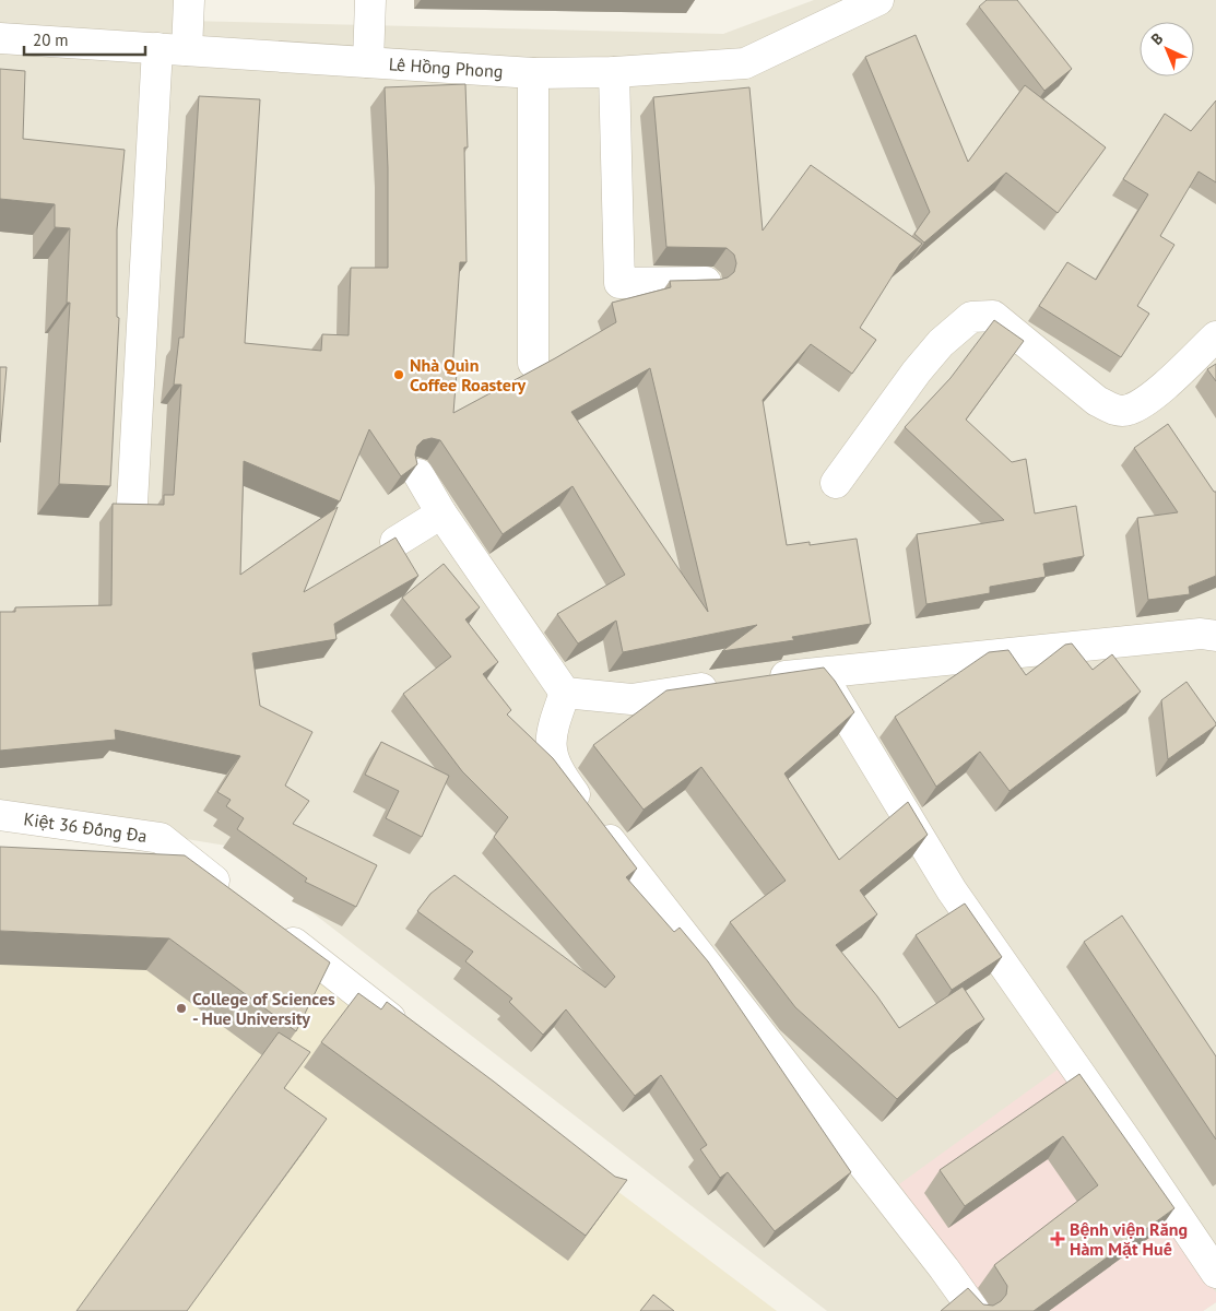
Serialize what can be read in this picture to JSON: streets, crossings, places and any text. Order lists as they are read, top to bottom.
{
  "streets": {
    "street": ["Lê Hồng Phong", "Kiệt 36 Đống Đa"]
  },
  "places": {
    "other": ["Nhà Quìn Coffee Roastery", "College of Sciences - Hue University"],
    "health": ["Bệnh viện Răng Hàm Mặt Huế"]
  },
  "scale_bar": "20 m",
  "north": "top left"
}
